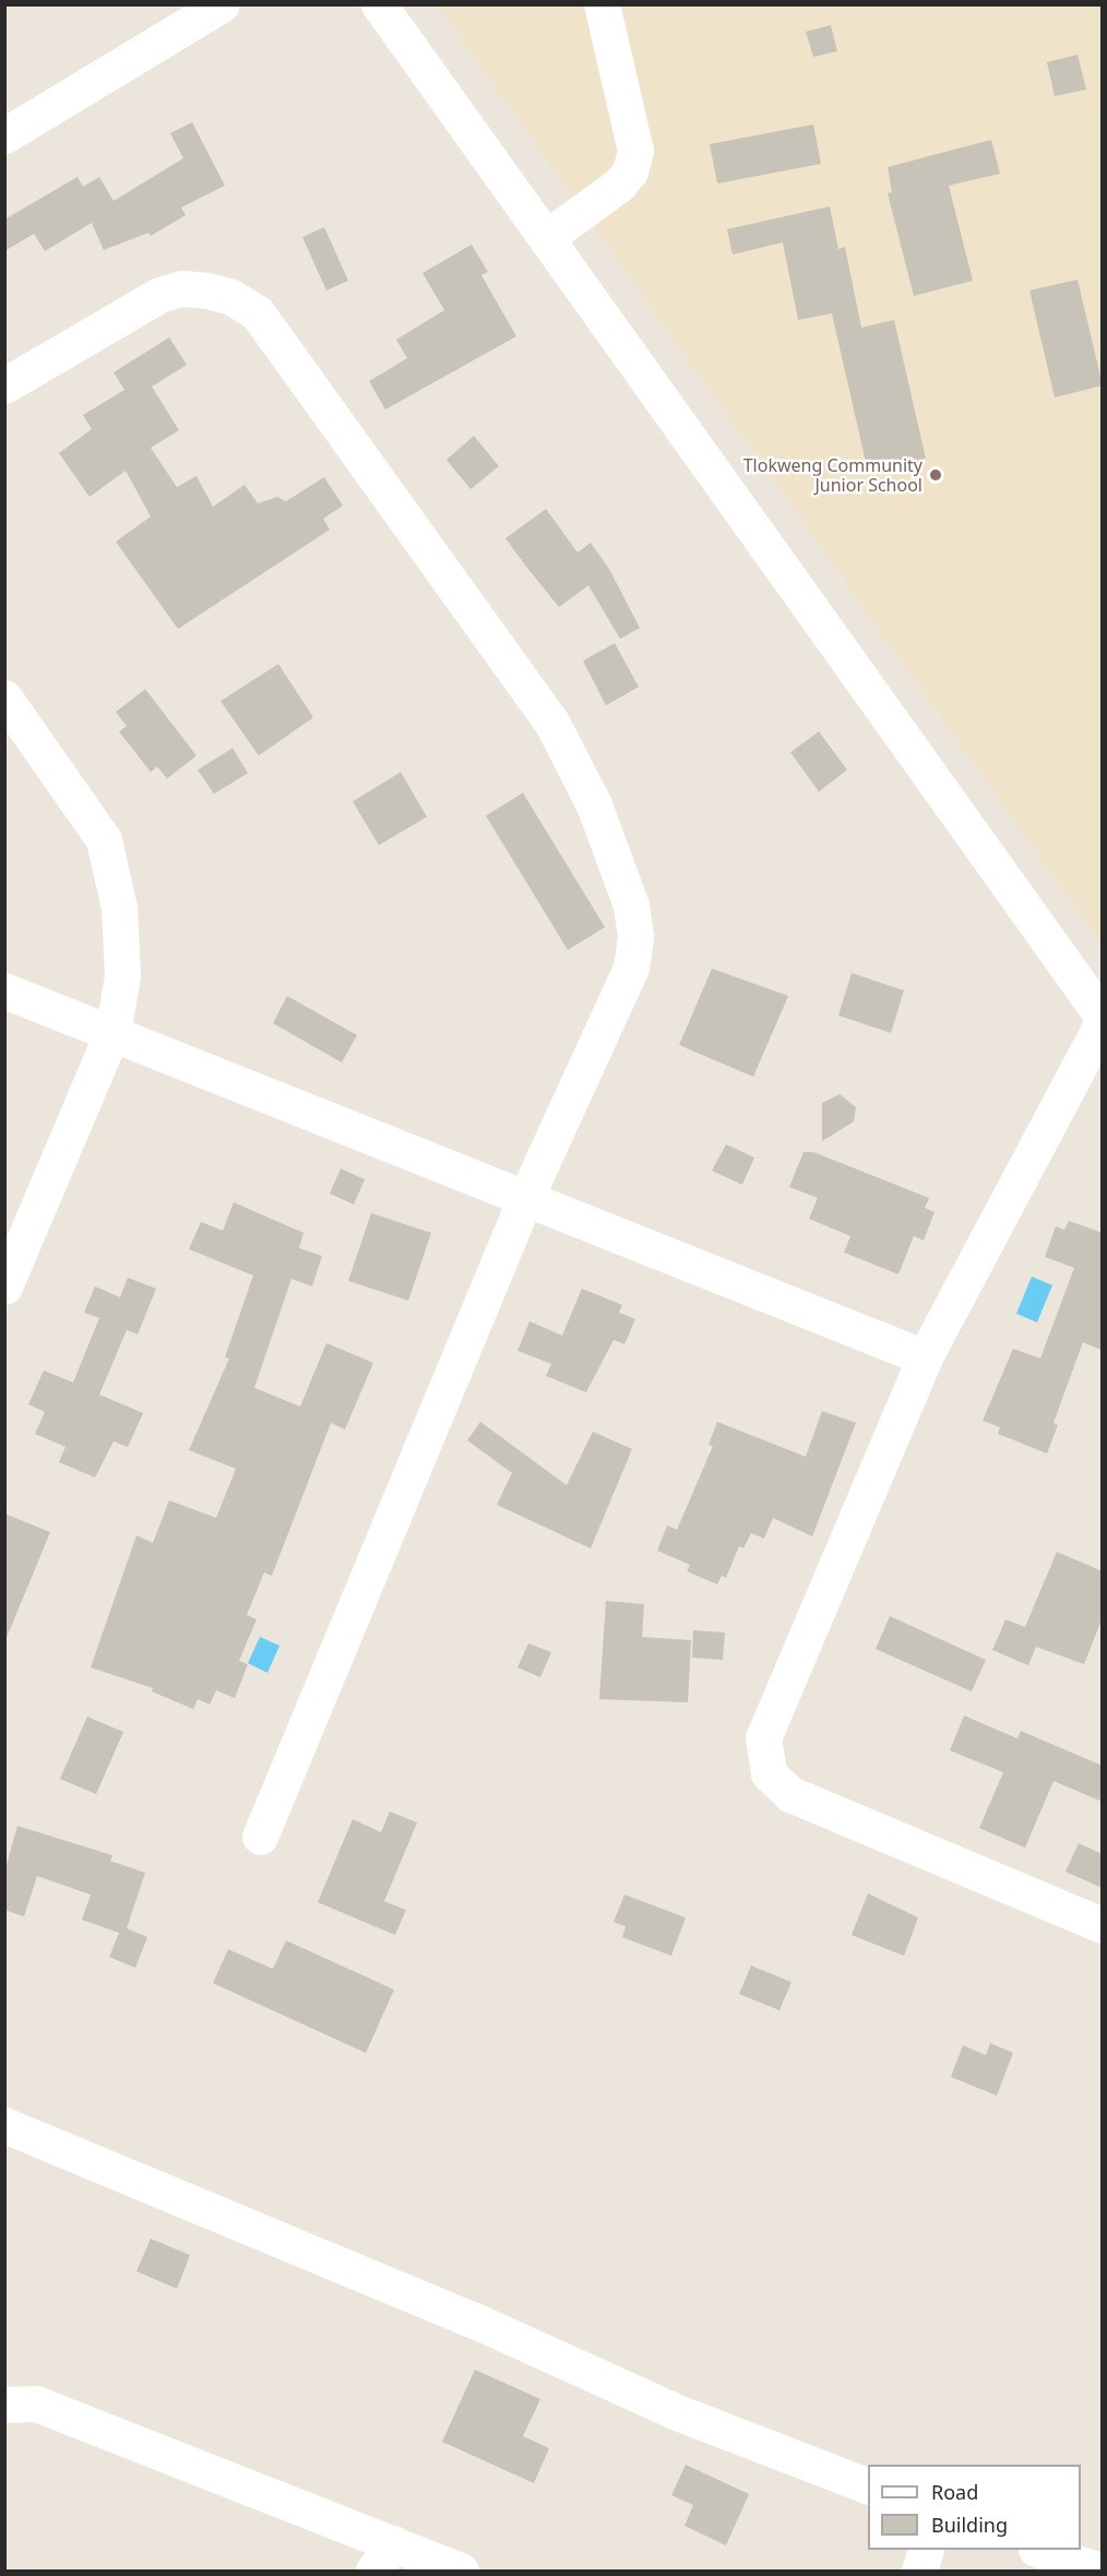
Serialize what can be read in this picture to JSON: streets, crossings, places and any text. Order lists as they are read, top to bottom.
{
  "places": ["Tlokweng Community Junior School"],
  "legend": ["Road", "Building"]
}
